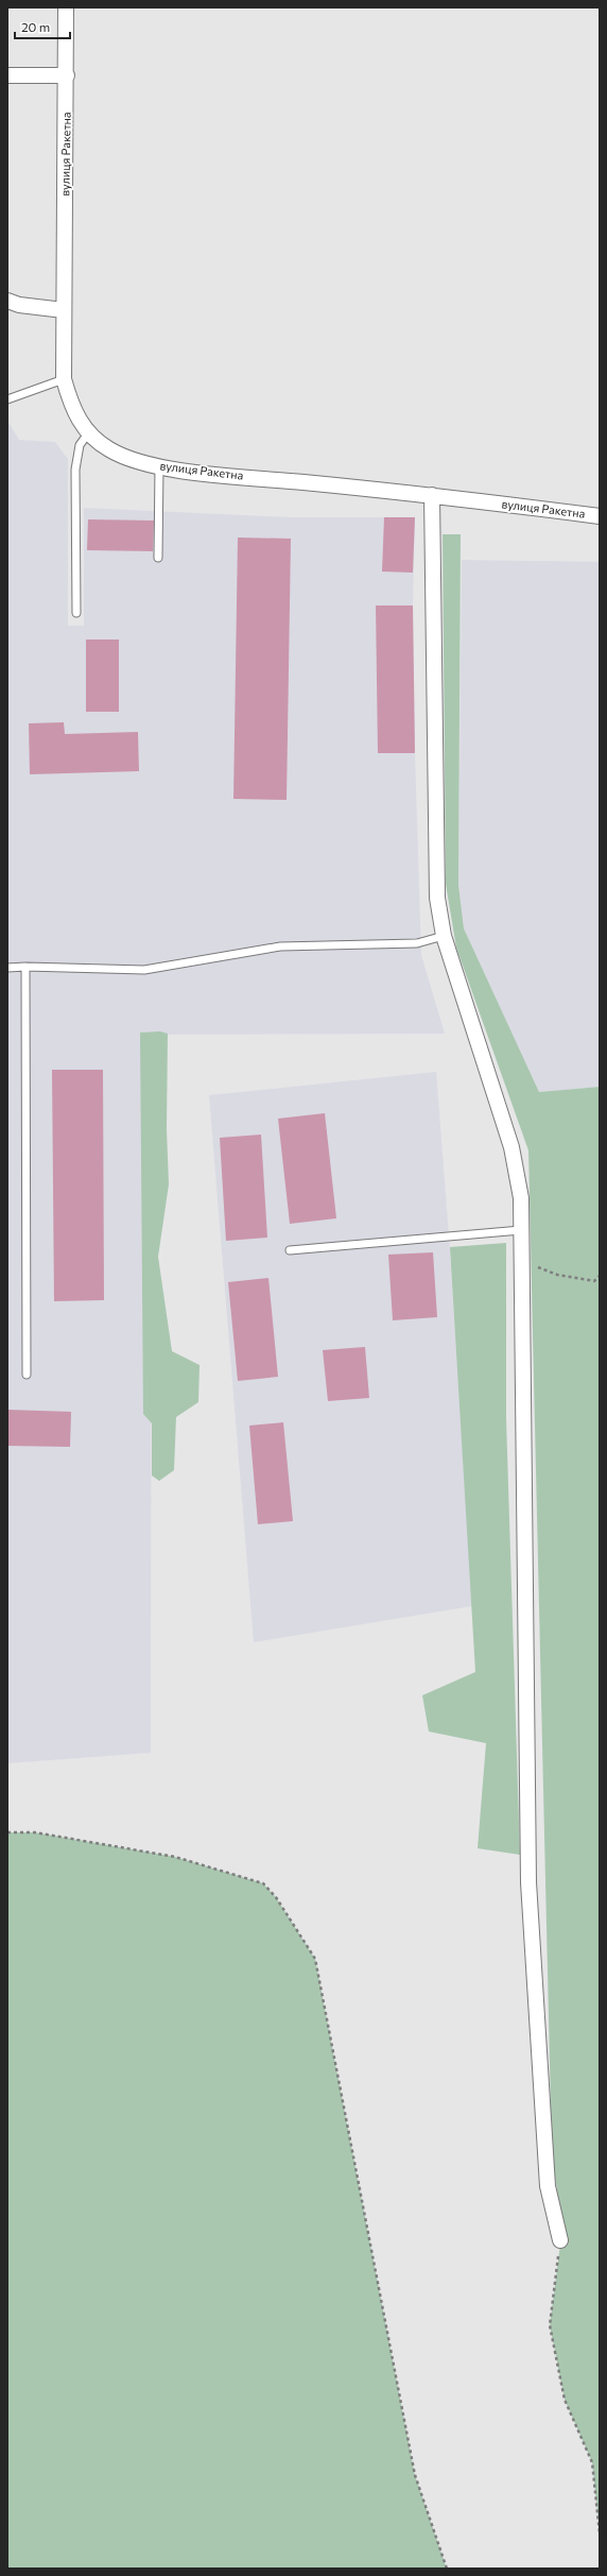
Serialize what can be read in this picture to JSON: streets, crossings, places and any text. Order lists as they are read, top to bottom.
{
  "streets": {
    "street": ["вулиця Ракетна"]
  },
  "scale_bar": "20 m"
}
